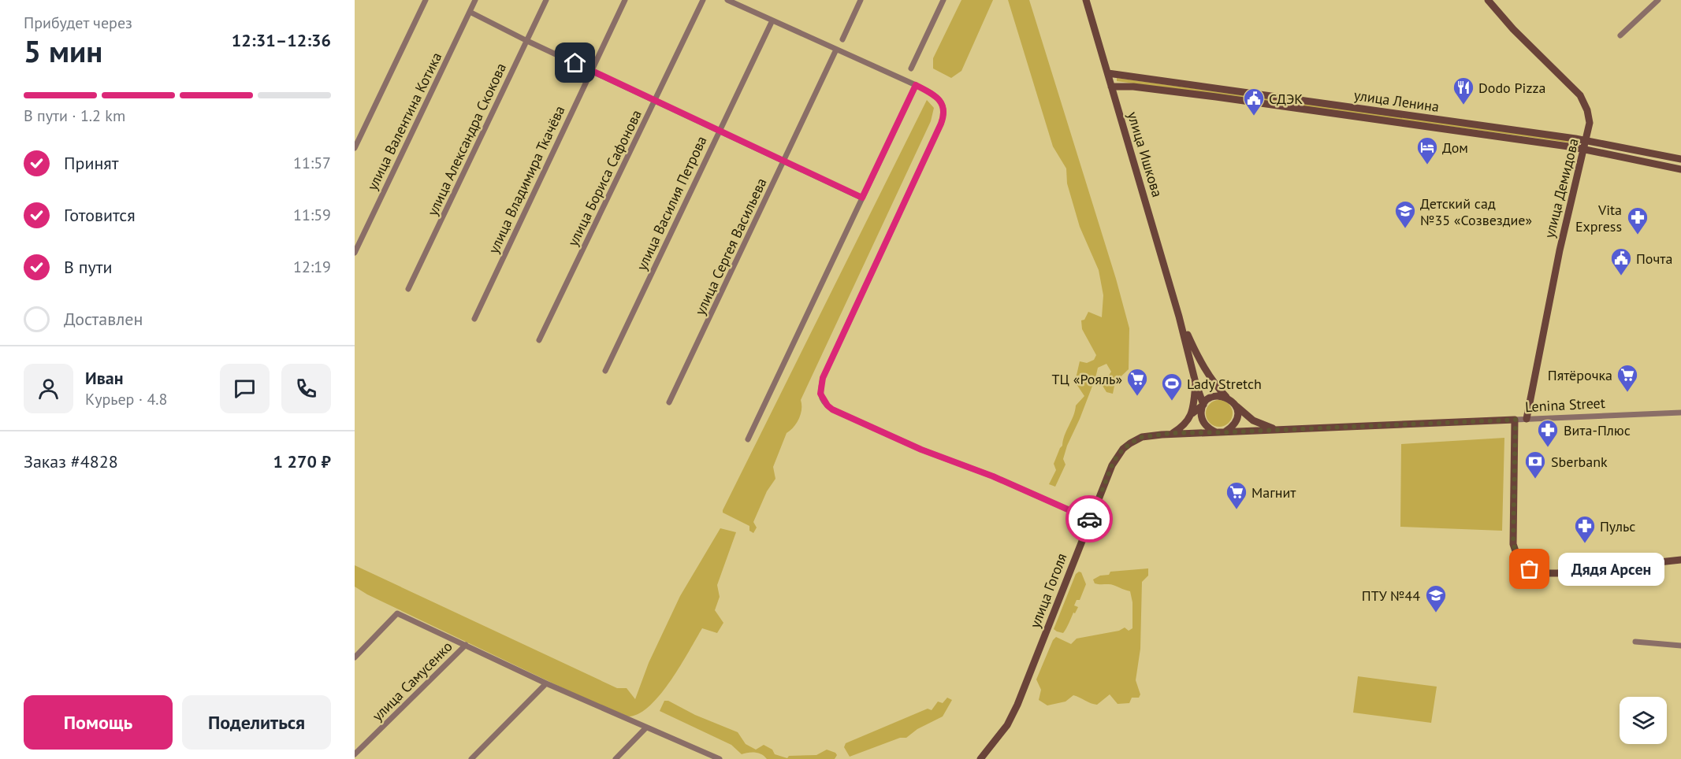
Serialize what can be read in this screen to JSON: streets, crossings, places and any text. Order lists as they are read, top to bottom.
{
  "streets": {
    "street": [
      "улица Ленина",
      "улица Валентина Котика",
      "улица Александра Скокова",
      "улица Ишкова",
      "улица Бориса Сафонова",
      "улица Владимира Ткачёва",
      "улица Демидова",
      "улица Василия Петрова",
      "улица Сергея Васильева",
      "Lenina Street",
      "улица Гоголя",
      "улица Самусенко"
    ]
  },
  "crossings": [
    ["улица Ленина", "улица Ишкова"],
    ["улица Ленина", "улица Демидова"],
    ["улица Ишкова", "Lenina Street"],
    ["улица Ишкова", "улица Гоголя"],
    ["улица Демидова", "Lenina Street"],
    ["Lenina Street", "улица Гоголя"]
  ],
  "places": {
    "restaurant": ["Dodo Pizza"],
    "public building": ["СДЭК", "Почта"],
    "hotel": ["Дом"],
    "school or university": ["Детский сад №35 «Созвездие»", "ПТУ №44"],
    "pharmacy": ["Vita Express", "Вита-Плюс", "Пульс"],
    "supermarket": ["Пятёрочка", "ТЦ «Рояль»", "Магнит"],
    "sports": ["Lady Stretch"],
    "bank": ["Sberbank"],
    "other": ["Дядя Арсен"]
  },
  "page": {
    "heading": ["5 мин", "Прибудет через", "12:31–12:36"],
    "panel": [
      "Иван",
      "Курьер · 4.8",
      "Заказ #4828",
      "1 270 ₽"
    ],
    "bar": "В пути · 1.2 km",
    "list": [
      ["Принят", "11:57"],
      ["Готовится", "11:59"],
      ["В пути", "12:19"],
      "Доставлен"
    ],
    "bubble": "Дядя Арсен",
    "buttons": ["Помощь", "Поделиться"]
  }
}
